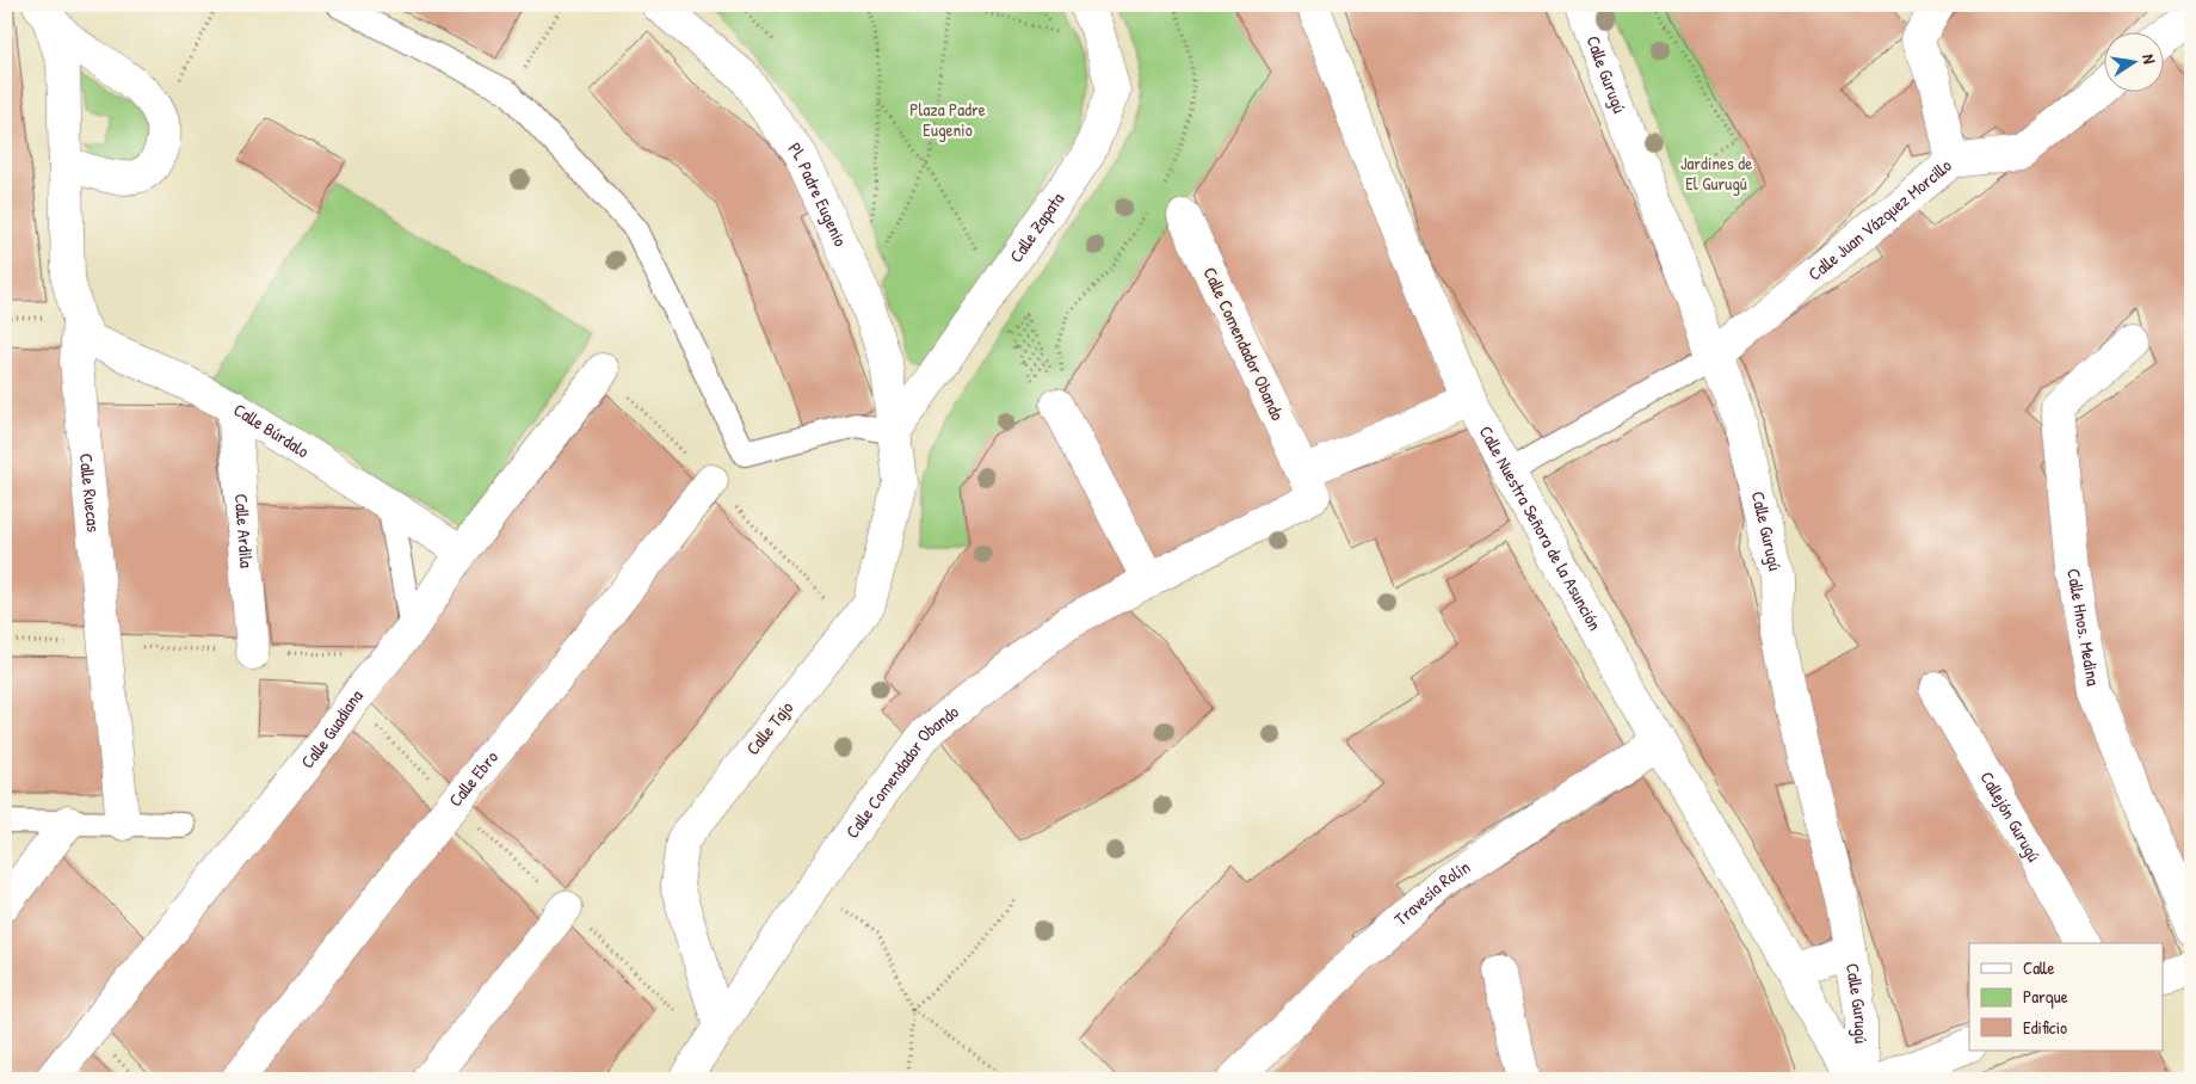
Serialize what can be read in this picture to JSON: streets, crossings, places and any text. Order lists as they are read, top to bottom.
{
  "streets": {
    "street": [
      "Calle Gurugú",
      "Pl. Padre Eugenio",
      "Calle Juan Vázquez Morcillo",
      "Calle Zapata",
      "Calle Comendador Obando",
      "Calle Búrdalo",
      "Calle Ruecas",
      "Calle Nuestra Señora de la Asunción",
      "Calle Ardila",
      "Calle Hnos. Medina",
      "Calle Tajo",
      "Calle Guadiana",
      "Calle Ebro",
      "Callejón Gurugú",
      "Travesía Rolín"
    ]
  },
  "crossings": [
    ["Calle Gurugú", "Calle Juan Vázquez Morcillo"],
    ["Calle Gurugú", "Calle Nuestra Señora de la Asunción"],
    ["Pl. Padre Eugenio", "Calle Zapata"],
    ["Pl. Padre Eugenio", "Calle Tajo"],
    ["Calle Zapata", "Calle Tajo"],
    ["Calle Comendador Obando", "Calle Tajo"],
    ["Calle Búrdalo", "Calle Ruecas"],
    ["Calle Búrdalo", "Calle Ardila"],
    ["Calle Búrdalo", "Calle Guadiana"],
    ["Calle Nuestra Señora de la Asunción", "Travesía Rolín"]
  ],
  "parks": ["Plaza Padre Eugenio", "Jardines de El Gurugú"],
  "legend": ["Calle", "Parque", "Edificio"],
  "north": "right"
}
